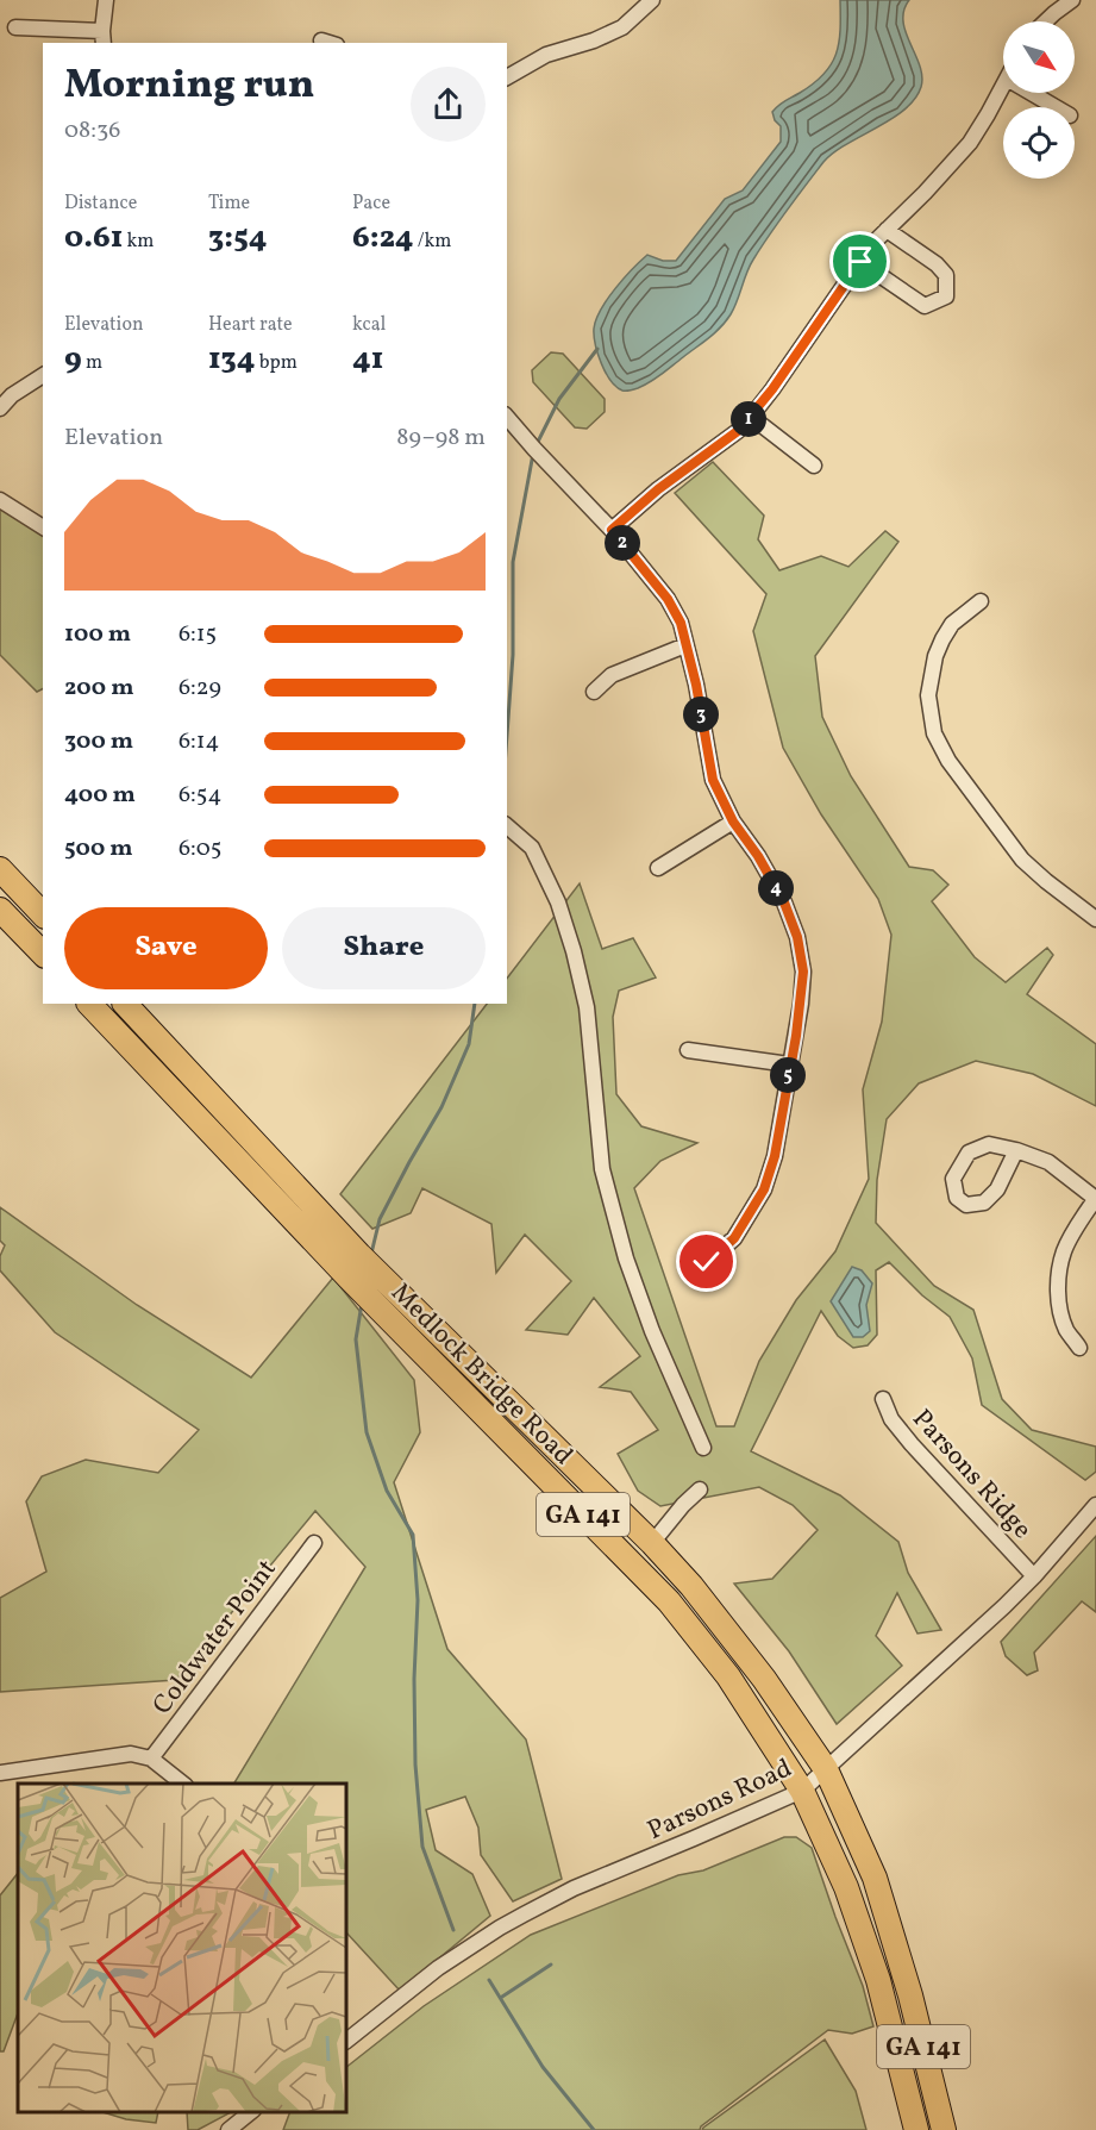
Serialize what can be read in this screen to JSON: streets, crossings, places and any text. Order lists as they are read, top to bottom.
{
  "streets": {
    "highway": ["Medlock Bridge Road", "GA 141"],
    "street": ["Parsons Ridge", "Coldwater Point", "Parsons Road"]
  },
  "crossings": [
    ["Medlock Bridge Road", "Parsons Road"],
    ["Parsons Ridge", "Parsons Road"]
  ],
  "north": "bottom right",
  "page": {
    "heading": ["Morning run", "08:36"],
    "stats": [
      ["Distance", "0.61 km"],
      ["Time", "3:54"],
      ["Pace", "6:24 /km"],
      ["Elevation", "9 m"],
      ["Heart rate", "134 bpm"],
      ["kcal", "41"]
    ],
    "pins": [
      "1",
      "2",
      "3",
      "4",
      "5"
    ],
    "chart": ["Elevation", "89–98 m"],
    "list": [
      {
        "name": "100 m",
        "note": "6:15"
      },
      {
        "name": "200 m",
        "note": "6:29"
      },
      {
        "name": "300 m",
        "note": "6:14"
      },
      {
        "name": "400 m",
        "note": "6:54"
      },
      {
        "name": "500 m",
        "note": "6:05"
      }
    ],
    "buttons": ["Save", "Share"]
  }
}
